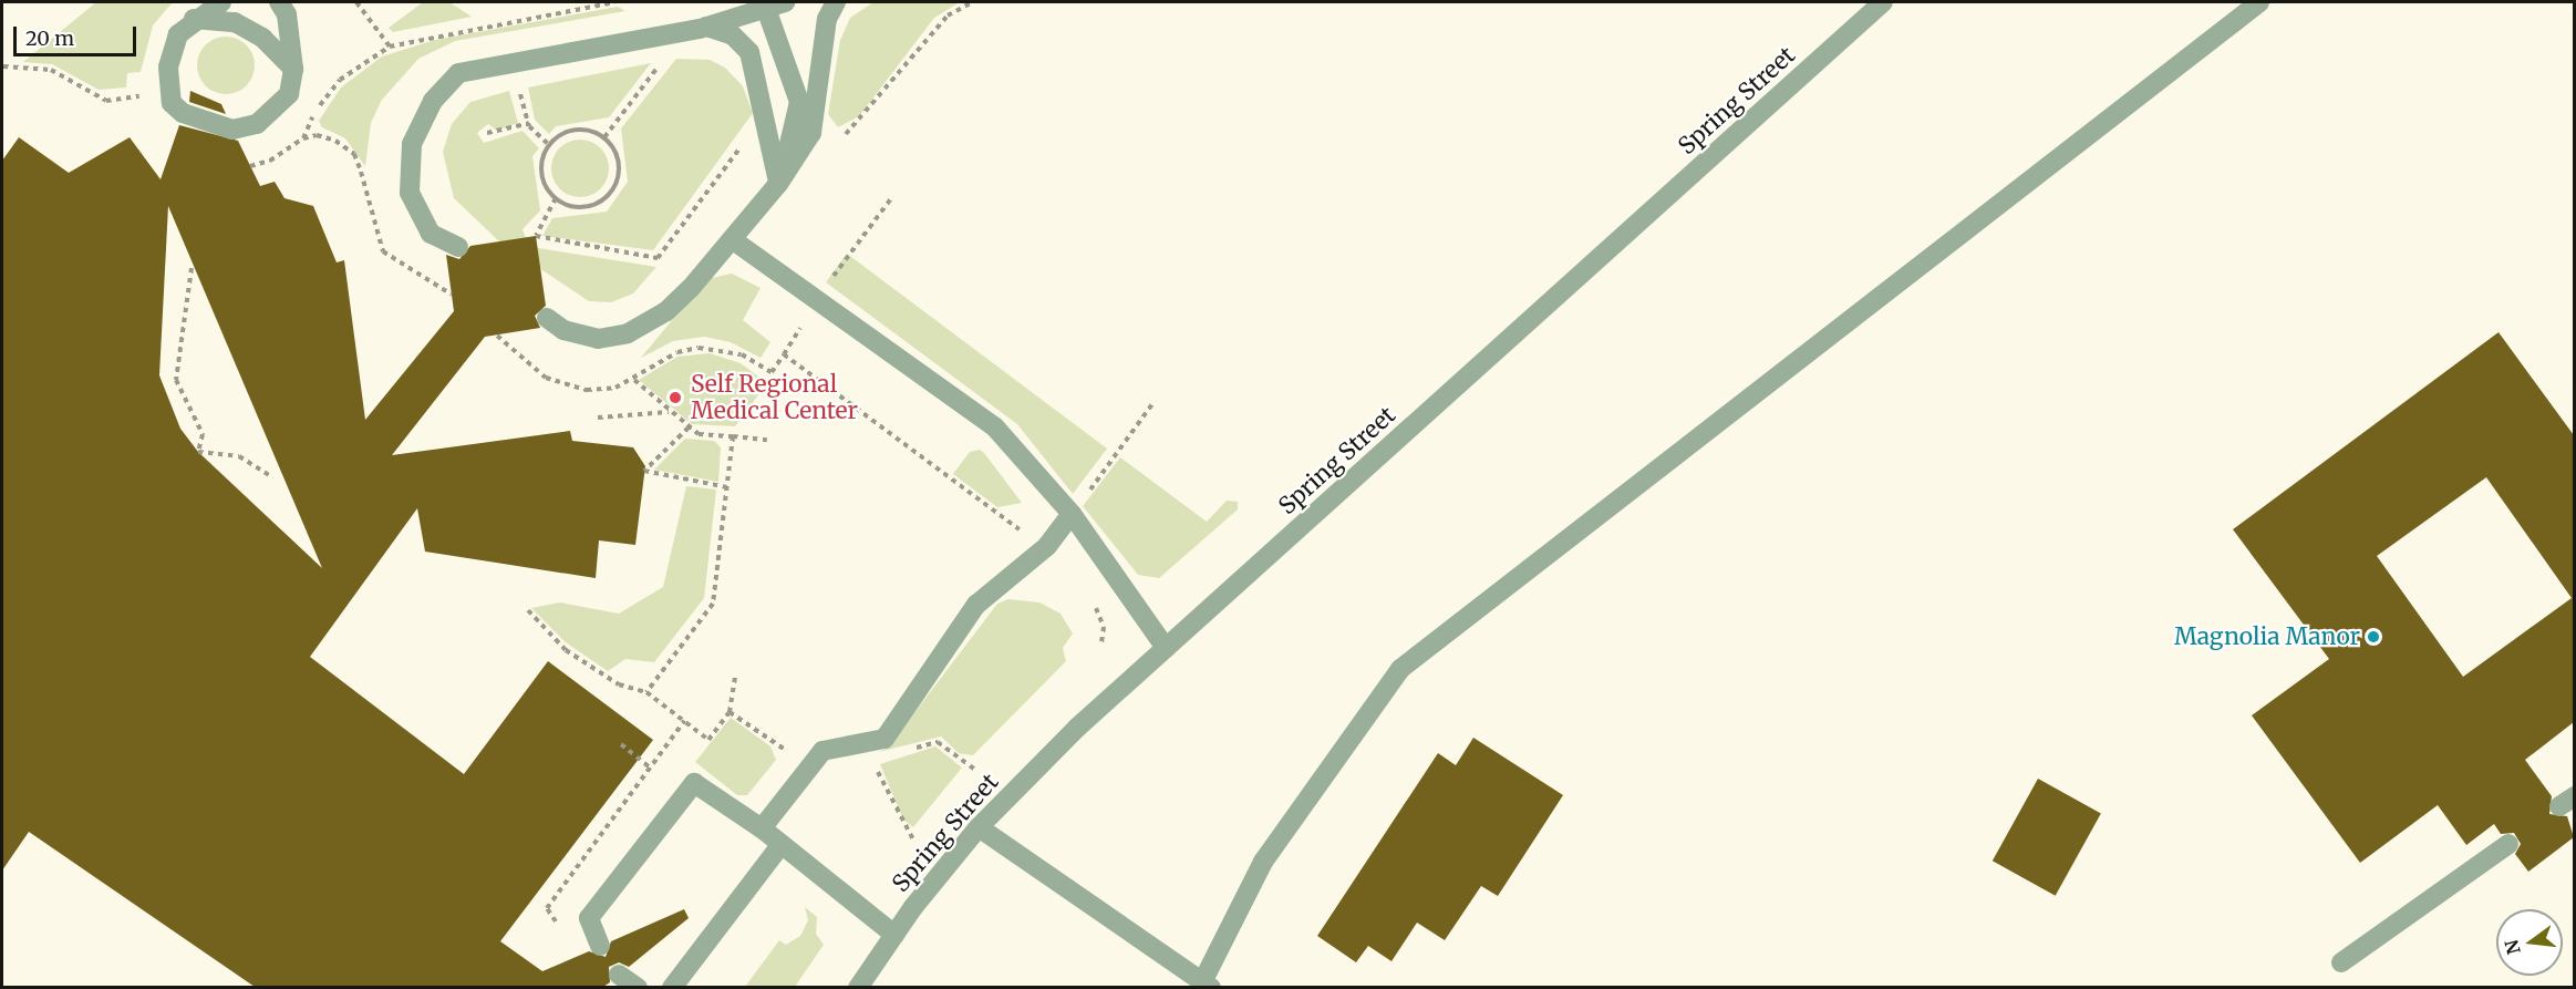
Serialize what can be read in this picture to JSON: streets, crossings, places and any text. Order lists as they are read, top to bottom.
{
  "streets": {
    "street": ["Spring Street"]
  },
  "places": ["Self Regional Medical Center", "Magnolia Manor"],
  "scale_bar": "20 m",
  "north": "left"
}
